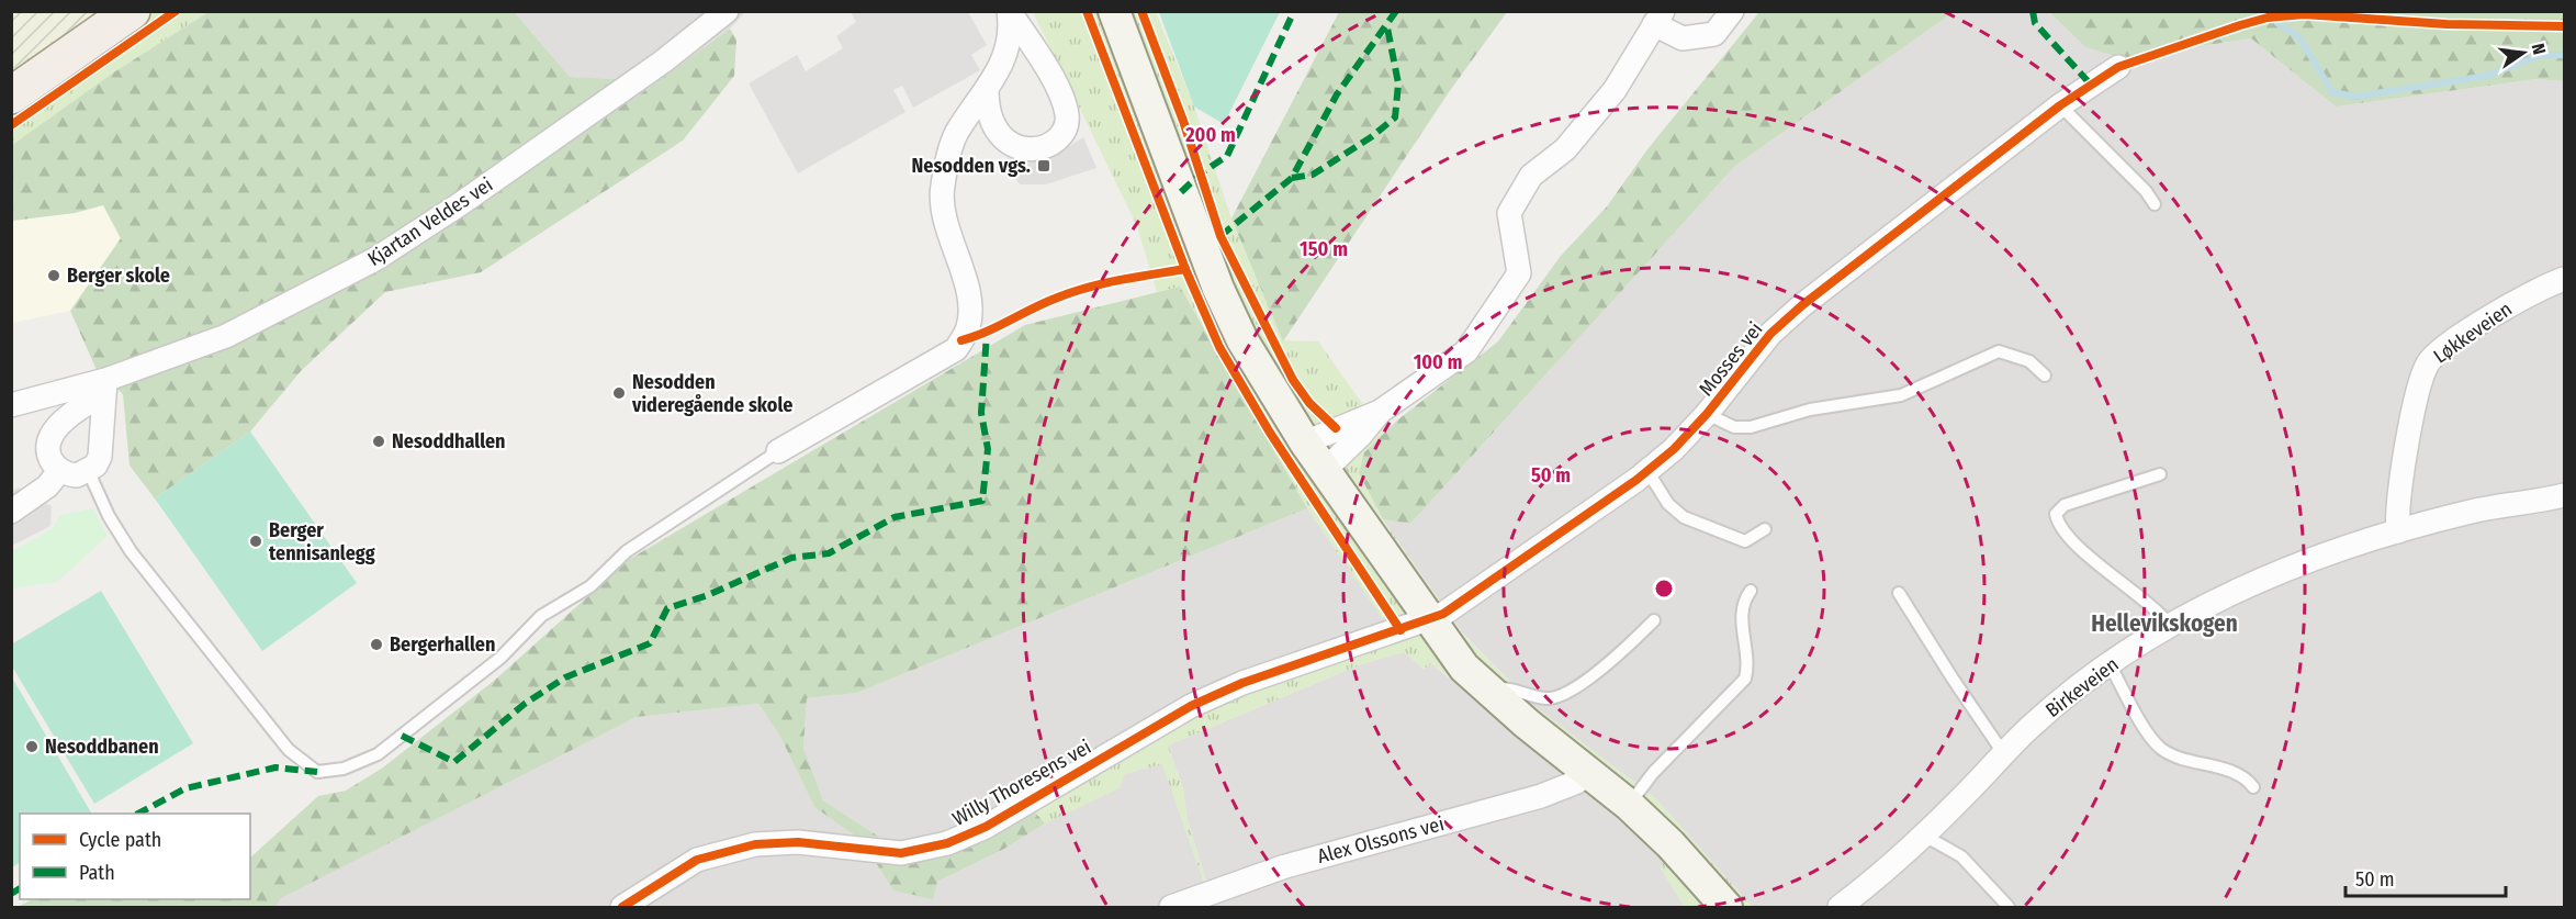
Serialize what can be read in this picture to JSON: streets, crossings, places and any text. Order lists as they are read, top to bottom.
{
  "streets": {
    "street": [
      "Kjartan Veldes vei",
      "Løkkeveien",
      "Mosses vei",
      "Birkeveien",
      "Willy Thoresens vei",
      "Alex Olssons vei"
    ]
  },
  "crossings": [
    ["Løkkeveien", "Birkeveien"],
    ["Mosses vei", "Willy Thoresens vei"]
  ],
  "districts": ["Hellevikskogen"],
  "places": {
    "transit": ["Nesodden vgs."],
    "other": [
      "Berger skole",
      "Nesodden videregående skole",
      "Nesoddhallen",
      "Berger tennisanlegg",
      "Bergerhallen",
      "Nesoddbanen"
    ]
  },
  "legend": ["Cycle path", "Path"],
  "scale_bar": "50 m",
  "north": "right",
  "rings": [
    "200 m",
    "150 m",
    "100 m",
    "50 m"
  ]
}
